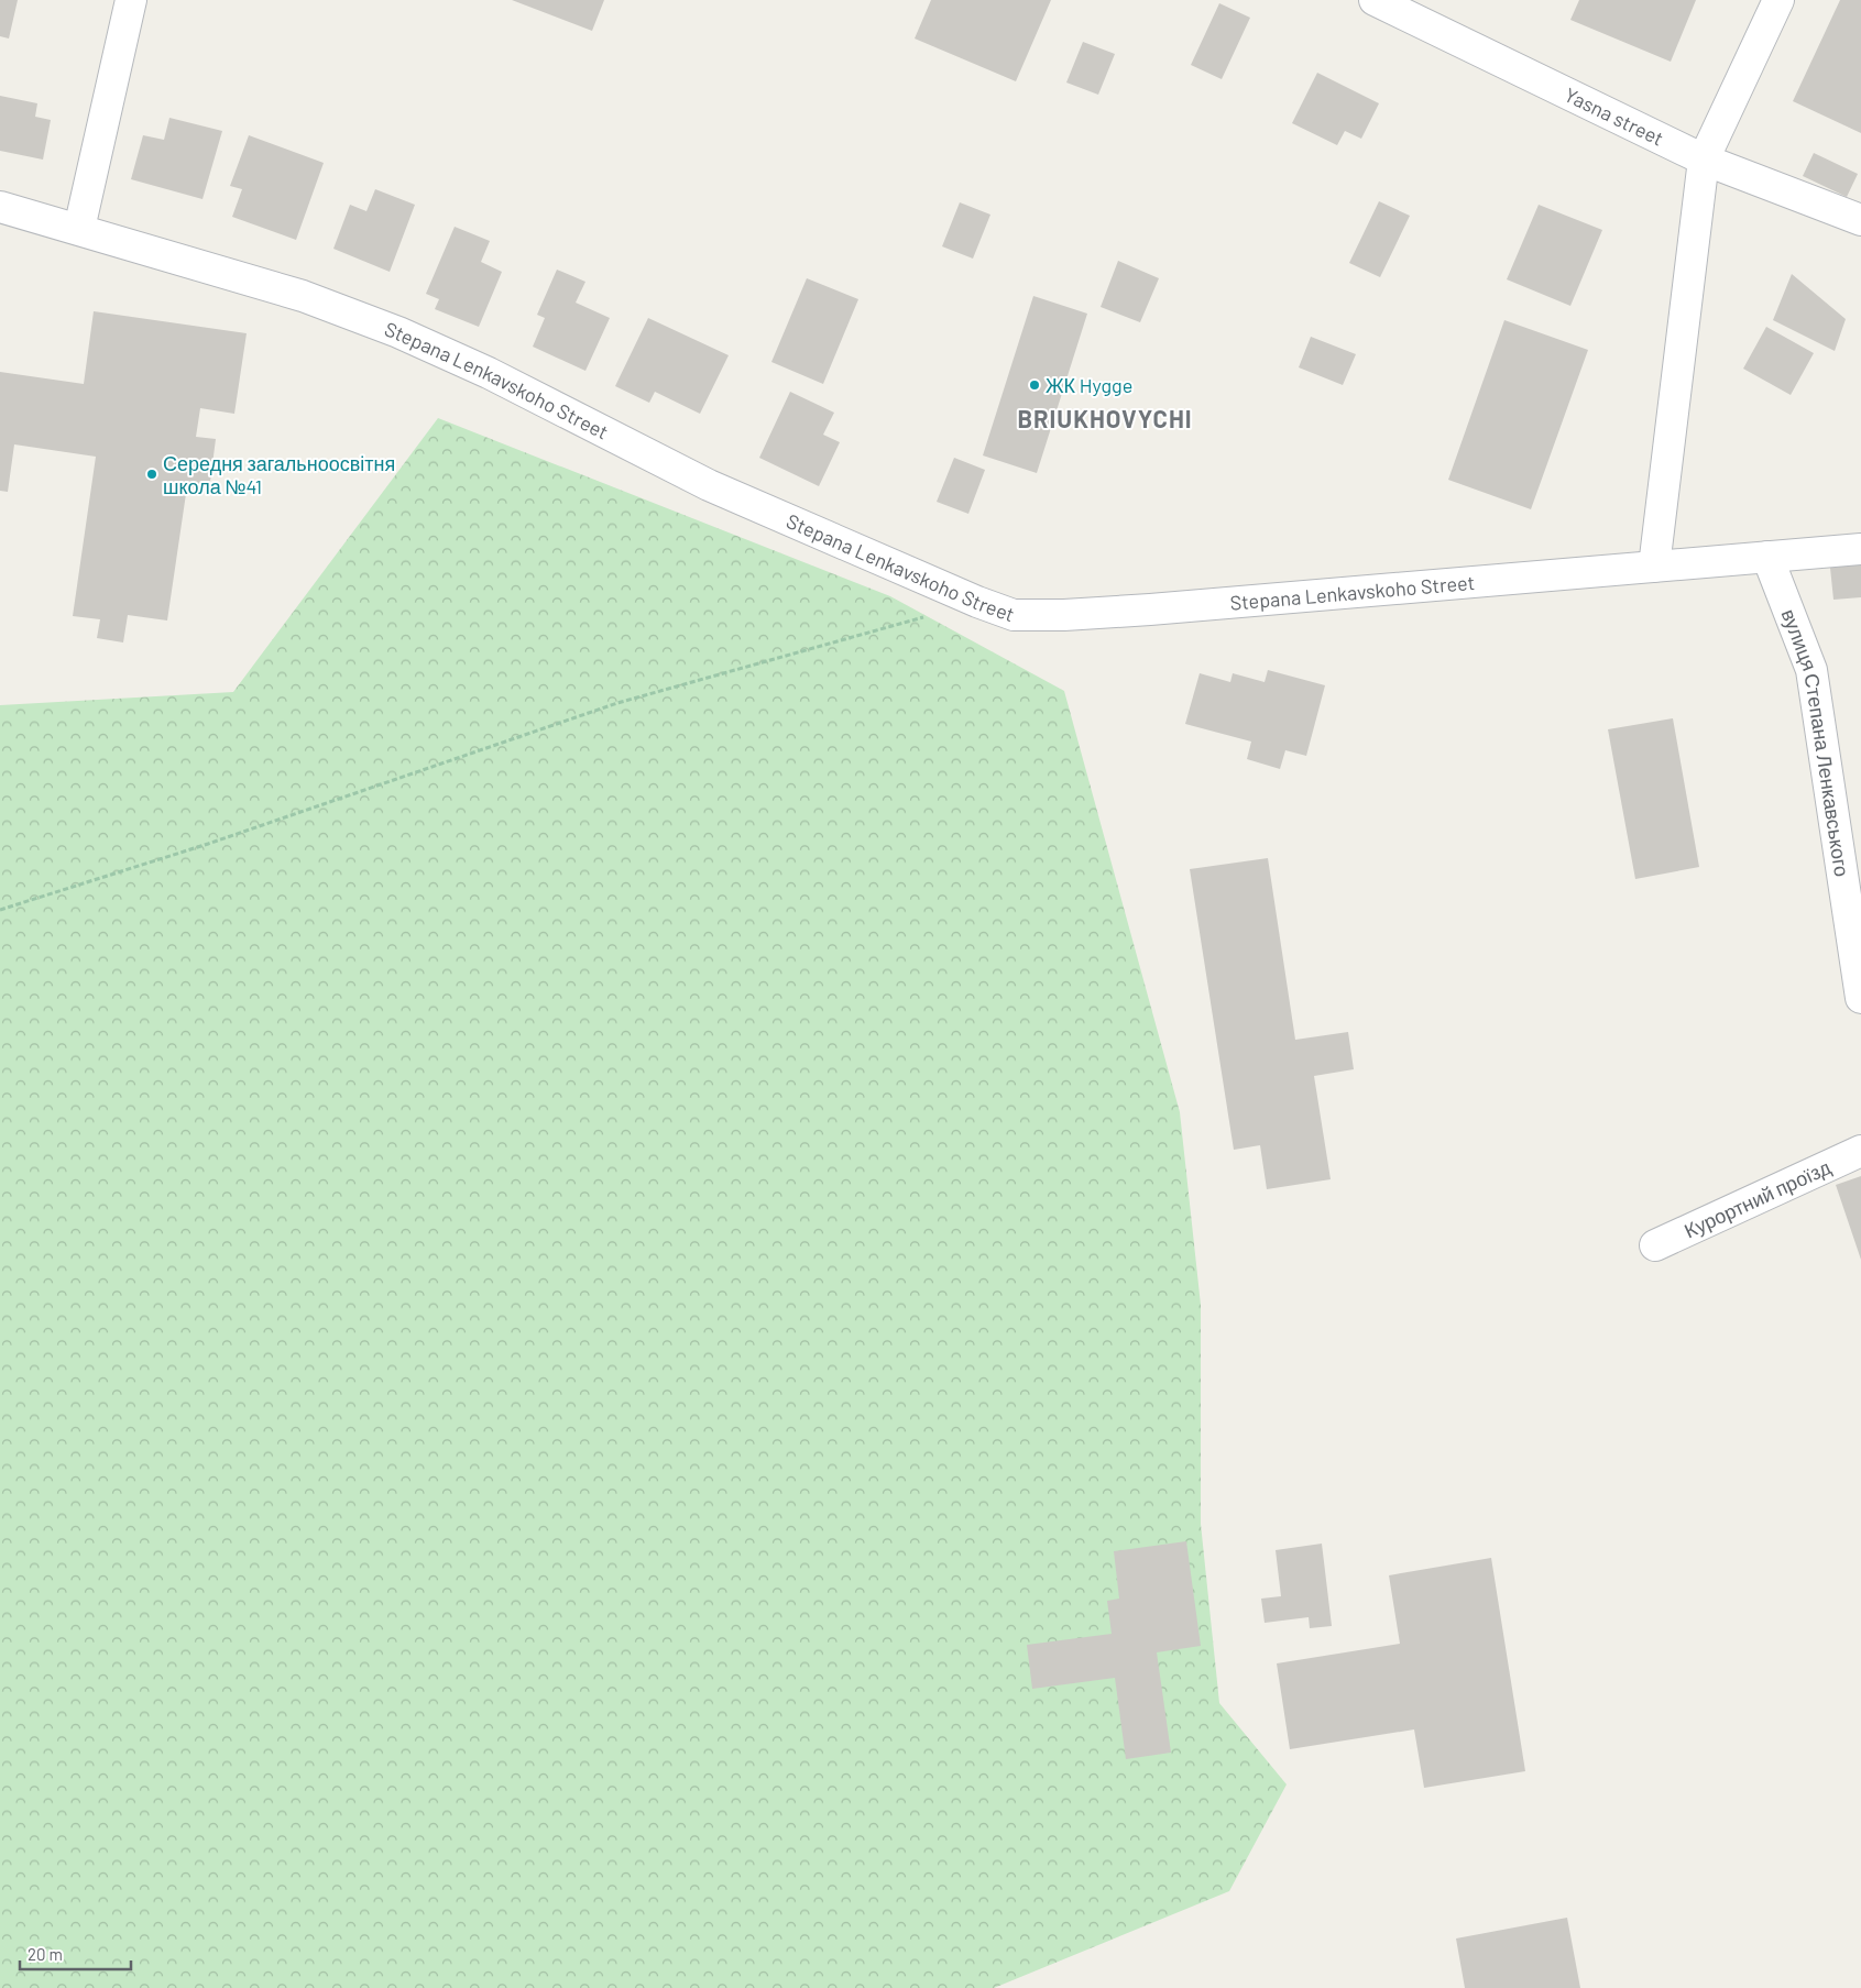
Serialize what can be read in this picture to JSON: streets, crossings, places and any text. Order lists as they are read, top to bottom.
{
  "streets": {
    "street": [
      "Yasna street",
      "Stepana Lenkavskoho Street",
      "вулиця Степана Ленкавського",
      "Курортний проїзд"
    ]
  },
  "crossings": [
    ["Stepana Lenkavskoho Street", "вулиця Степана Ленкавського"]
  ],
  "districts": ["BRIUKHOVYCHI"],
  "places": ["ЖК Hygge", "Середня загальноосвітня школа №41"],
  "scale_bar": "20 m"
}
